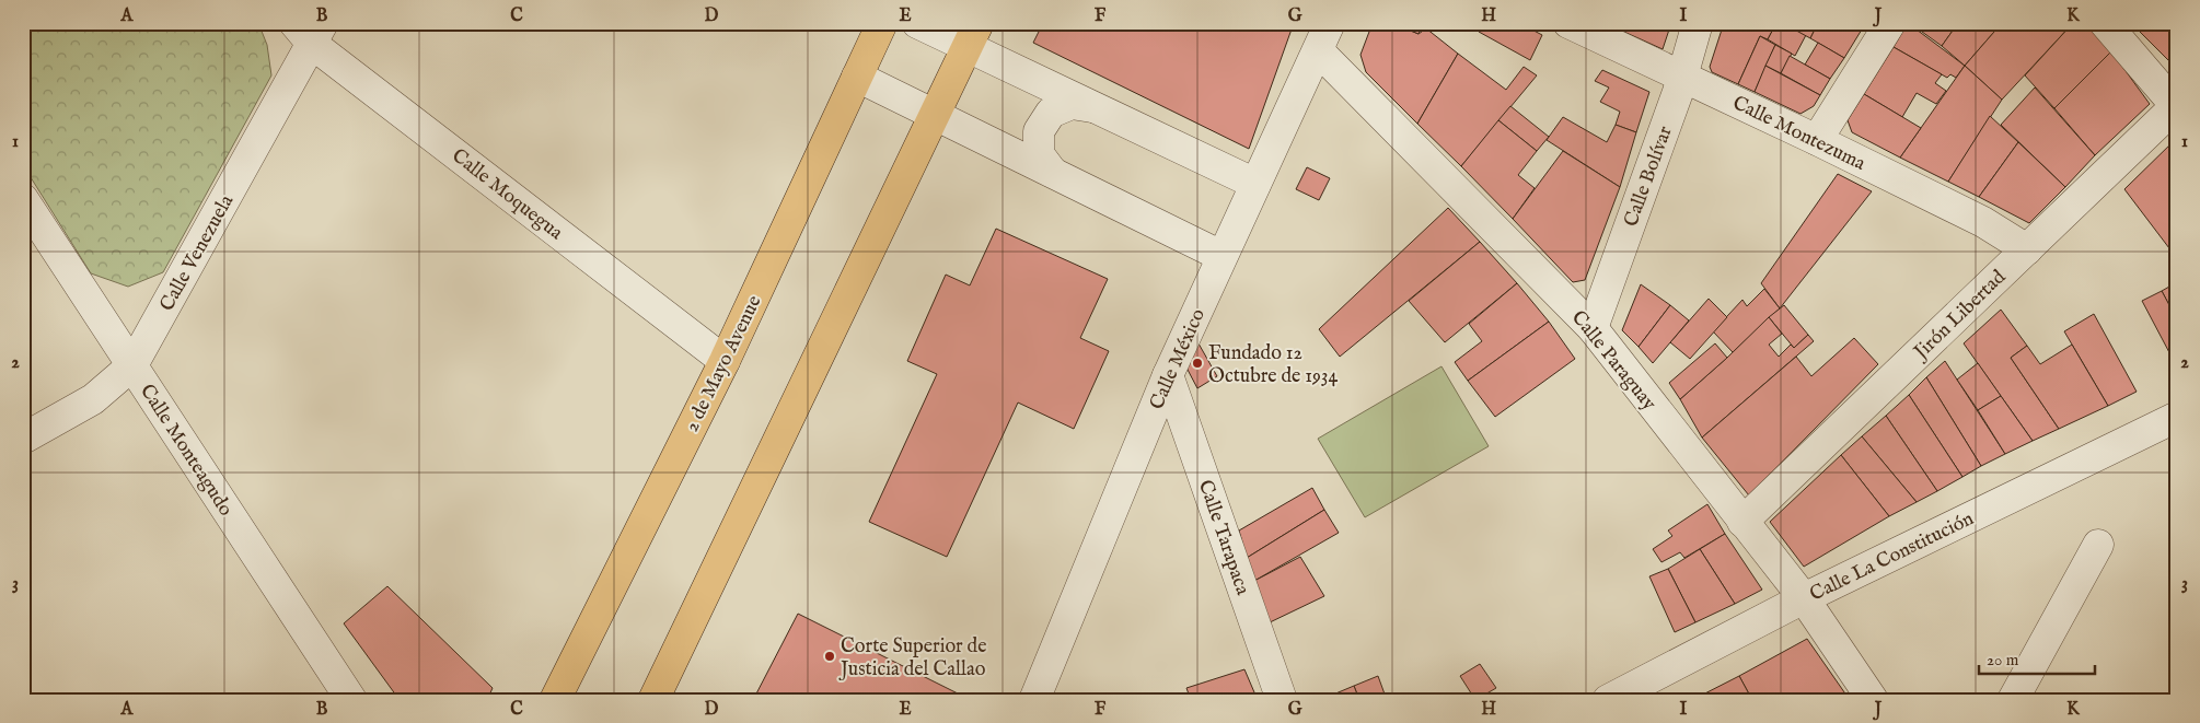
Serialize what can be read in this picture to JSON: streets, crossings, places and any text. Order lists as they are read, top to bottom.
{
  "streets": {
    "main road": ["2 de Mayo Avenue"],
    "street": [
      "Calle Montezuma",
      "Calle Bolívar",
      "Calle Moquegua",
      "Calle Venezuela",
      "Jirón Libertad",
      "Calle México",
      "Calle Paraguay",
      "Calle Monteagudo",
      "Calle Tarapaca",
      "Calle La Constitución"
    ]
  },
  "crossings": [
    ["Calle Montezuma", "Calle Bolívar"],
    ["Calle Montezuma", "Jirón Libertad"],
    ["Calle Bolívar", "Calle Paraguay"],
    ["Calle Moquegua", "Calle Venezuela"],
    ["Calle Moquegua", "2 de Mayo Avenue"],
    ["Calle Venezuela", "Calle Monteagudo"],
    ["Jirón Libertad", "Calle Paraguay"],
    ["Calle México", "Calle Paraguay"],
    ["Calle México", "Calle Tarapaca"],
    ["Calle Paraguay", "Calle La Constitución"]
  ],
  "places": ["Fundado 12 Octubre de 1934", "Corte Superior de Justicia del Callao"],
  "scale_bar": "20 m",
  "grid": {
    "columns": [
      "A",
      "B",
      "C",
      "D",
      "E",
      "F",
      "G",
      "H",
      "I",
      "J",
      "K"
    ],
    "rows": ["1", "2", "3"]
  }
}
